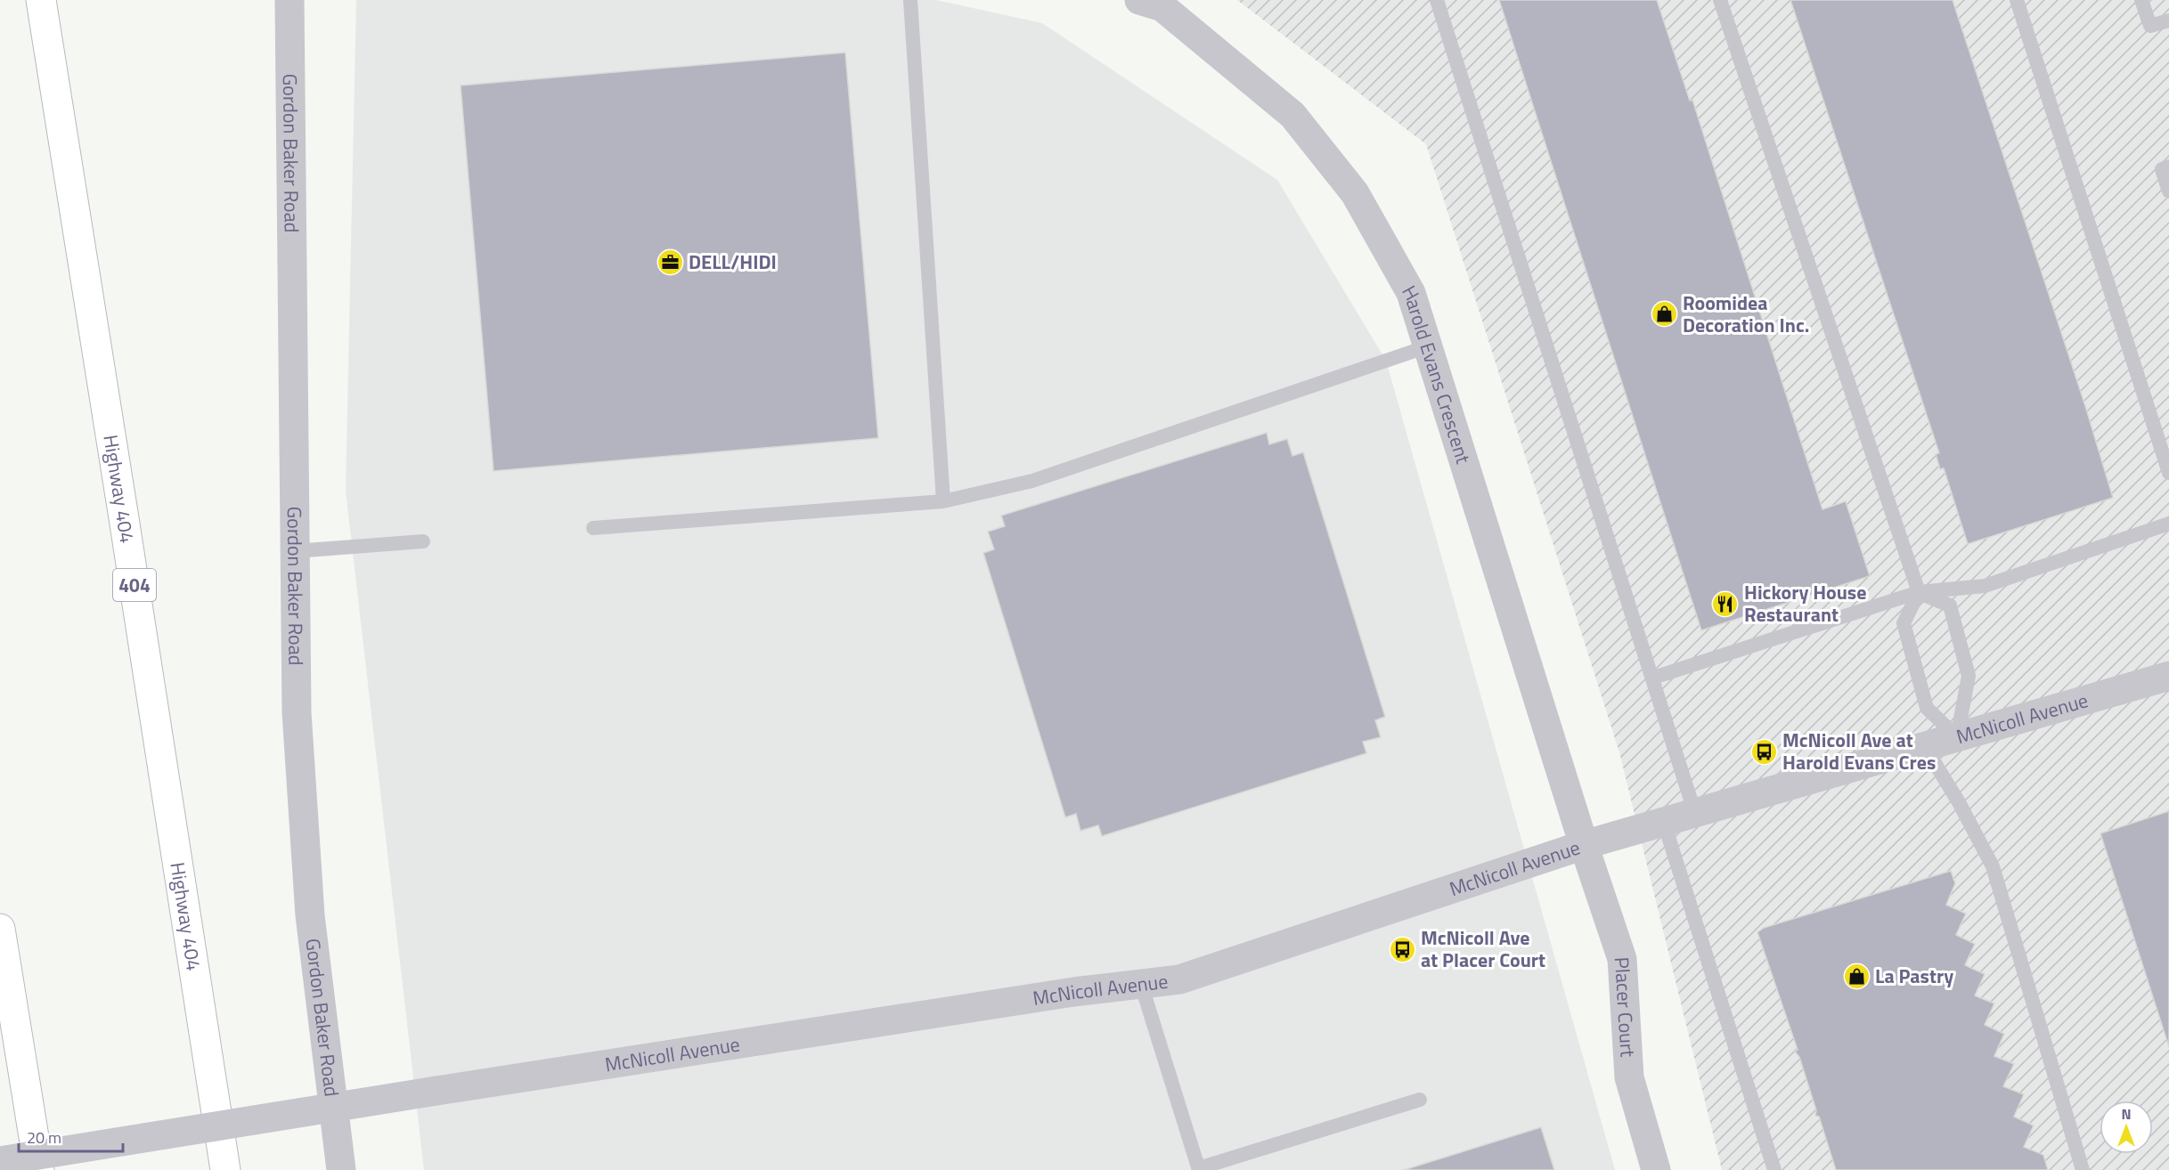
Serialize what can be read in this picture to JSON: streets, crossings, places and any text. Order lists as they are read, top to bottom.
{
  "streets": {
    "highway": ["Highway 404", "404"],
    "street": [
      "Gordon Baker Road",
      "Harold Evans Crescent",
      "McNicoll Avenue",
      "Placer Court"
    ]
  },
  "crossings": [
    ["Harold Evans Crescent", "McNicoll Avenue"],
    ["Harold Evans Crescent", "Placer Court"],
    ["McNicoll Avenue", "Placer Court"]
  ],
  "places": {
    "office": ["DELL/HIDI"],
    "shop": ["Roomidea Decoration Inc.", "La Pastry"],
    "restaurant": ["Hickory House Restaurant"],
    "bus stop": ["McNicoll Ave at Harold Evans Cres", "McNicoll Ave at Placer Court"]
  },
  "scale_bar": "20 m",
  "north": "top"
}
